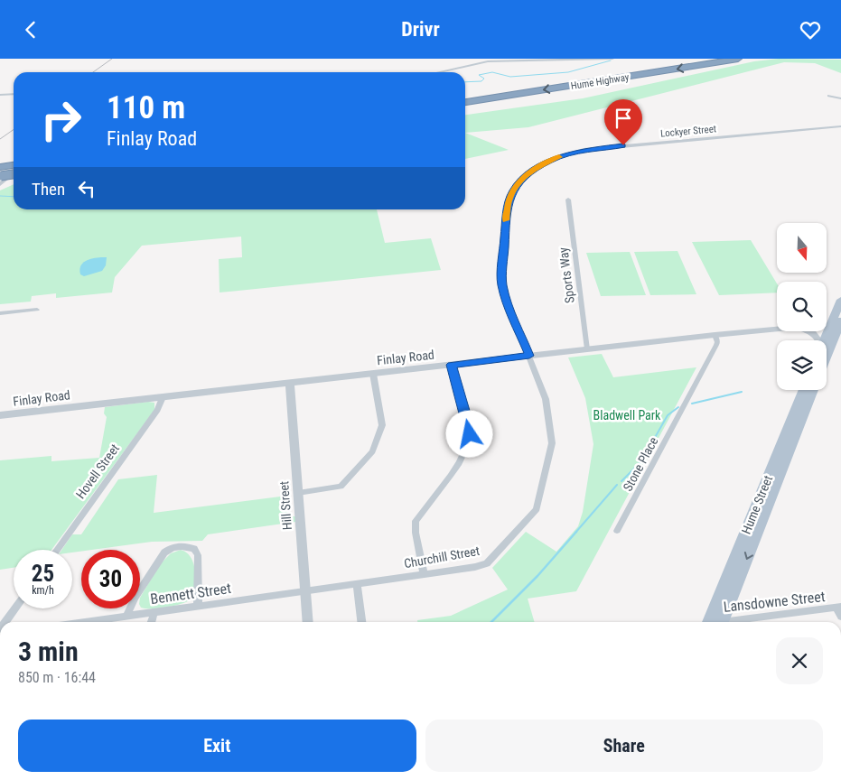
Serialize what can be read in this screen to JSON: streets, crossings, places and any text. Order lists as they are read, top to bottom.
{
  "streets": {
    "highway": ["Hume Highway"],
    "main road": ["Hume Street"],
    "street": [
      "Lockyer Street",
      "Sports Way",
      "Finlay Road",
      "Stone Place",
      "Hovell Street",
      "Hill Street",
      "Churchill Street",
      "Bennett Street",
      "Lansdowne Street"
    ]
  },
  "crossings": [
    ["Lockyer Street", "Finlay Road"],
    ["Lockyer Street", "Churchill Street"],
    ["Sports Way", "Finlay Road"],
    ["Finlay Road", "Stone Place"],
    ["Finlay Road", "Hovell Street"],
    ["Finlay Road", "Hill Street"],
    ["Finlay Road", "Churchill Street"],
    ["Hill Street", "Churchill Street"],
    ["Hill Street", "Bennett Street"],
    ["Churchill Street", "Bennett Street"]
  ],
  "parks": ["Bladwell Park"],
  "north": "bottom",
  "page": {
    "header": "Drivr",
    "turn": ["110 m", "Finlay Road"],
    "then": "Then",
    "speed": "25 km/h",
    "limit": "30",
    "heading": ["3 min", "850 m · 16:44"],
    "buttons": ["Exit", "Share"]
  }
}
